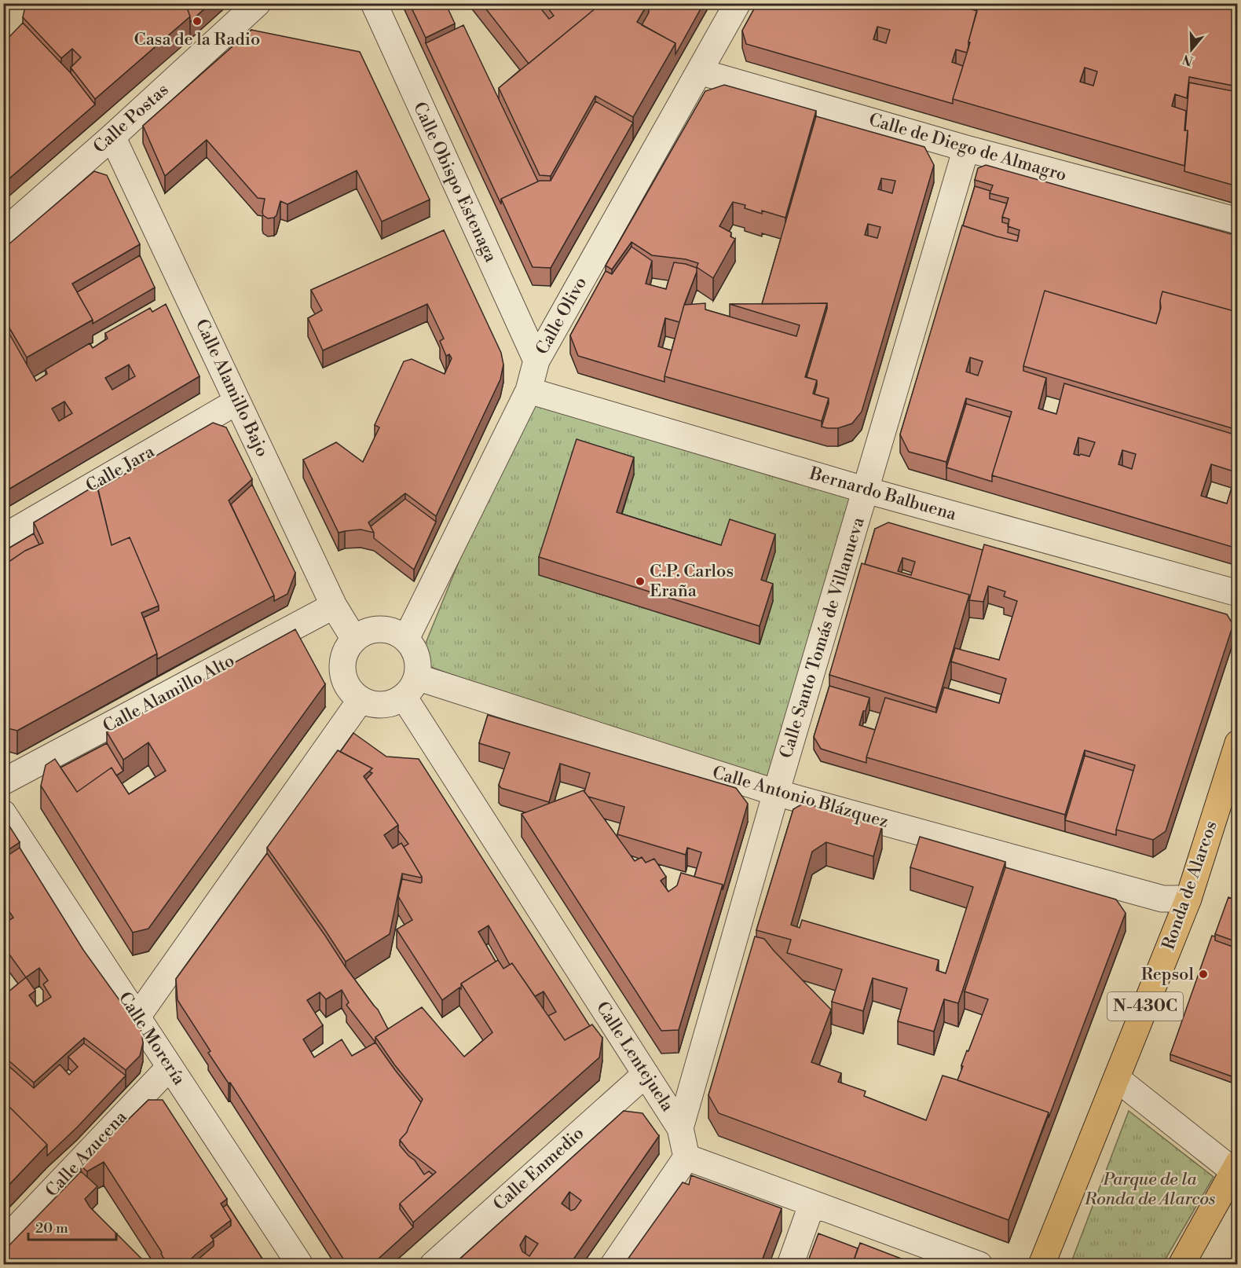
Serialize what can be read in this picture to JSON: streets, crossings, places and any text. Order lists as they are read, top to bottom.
{
  "streets": {
    "highway": ["Ronda de Alarcos", "N-430C"],
    "street": [
      "Calle Postas",
      "Calle de Diego de Almagro",
      "Calle Obispo Estenaga",
      "Calle Olivo",
      "Calle Alamillo Bajo",
      "Calle Jara",
      "Bernardo Balbuena",
      "Calle Santo Tomás de Villanueva",
      "Calle Alamillo Alto",
      "Calle Antonio Blázquez",
      "Calle Morería",
      "Calle Lentejuela",
      "Calle Azucena",
      "Calle Enmedio"
    ]
  },
  "crossings": [
    ["Calle Postas", "Calle Alamillo Bajo"],
    ["Calle de Diego de Almagro", "Calle Olivo"],
    ["Calle de Diego de Almagro", "Calle Santo Tomás de Villanueva"],
    ["Calle Obispo Estenaga", "Calle Olivo"],
    ["Calle Olivo", "Calle Alamillo Bajo"],
    ["Calle Olivo", "Bernardo Balbuena"],
    ["Calle Olivo", "Calle Antonio Blázquez"],
    ["Calle Olivo", "Calle Lentejuela"],
    ["Calle Alamillo Bajo", "Calle Jara"],
    ["Calle Alamillo Bajo", "Calle Alamillo Alto"],
    ["Calle Alamillo Bajo", "Calle Antonio Blázquez"],
    ["Calle Alamillo Bajo", "Calle Lentejuela"],
    ["Bernardo Balbuena", "Calle Santo Tomás de Villanueva"],
    ["Calle Santo Tomás de Villanueva", "Calle Antonio Blázquez"],
    ["Calle Santo Tomás de Villanueva", "Calle Lentejuela"],
    ["Calle Antonio Blázquez", "Ronda de Alarcos"],
    ["Calle Antonio Blázquez", "Calle Lentejuela"],
    ["Calle Morería", "Calle Azucena"],
    ["Calle Lentejuela", "Calle Enmedio"]
  ],
  "parks": ["Parque de la Ronda de Alarcos"],
  "places": ["Casa de la Radio", "C.P. Carlos Eraña", "Repsol"],
  "scale_bar": "20 m",
  "north": "bottom"
}
